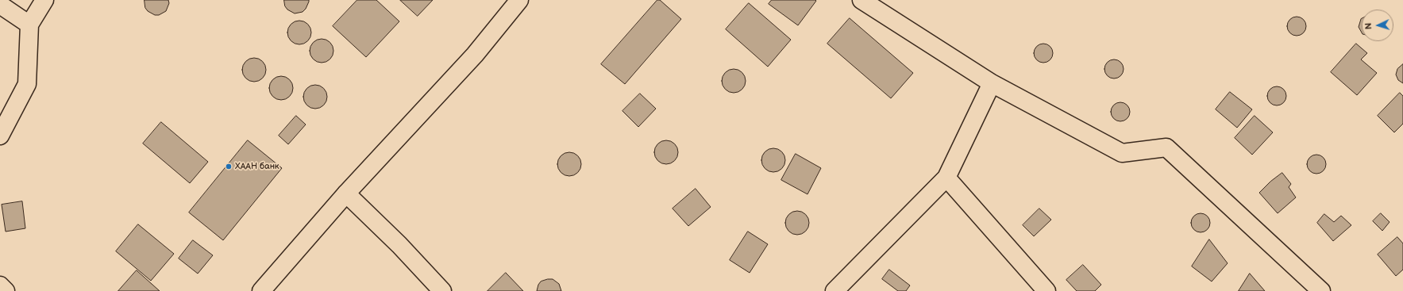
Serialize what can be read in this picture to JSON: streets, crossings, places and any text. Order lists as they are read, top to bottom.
{
  "places": ["ХААН банк"],
  "north": "left"
}
